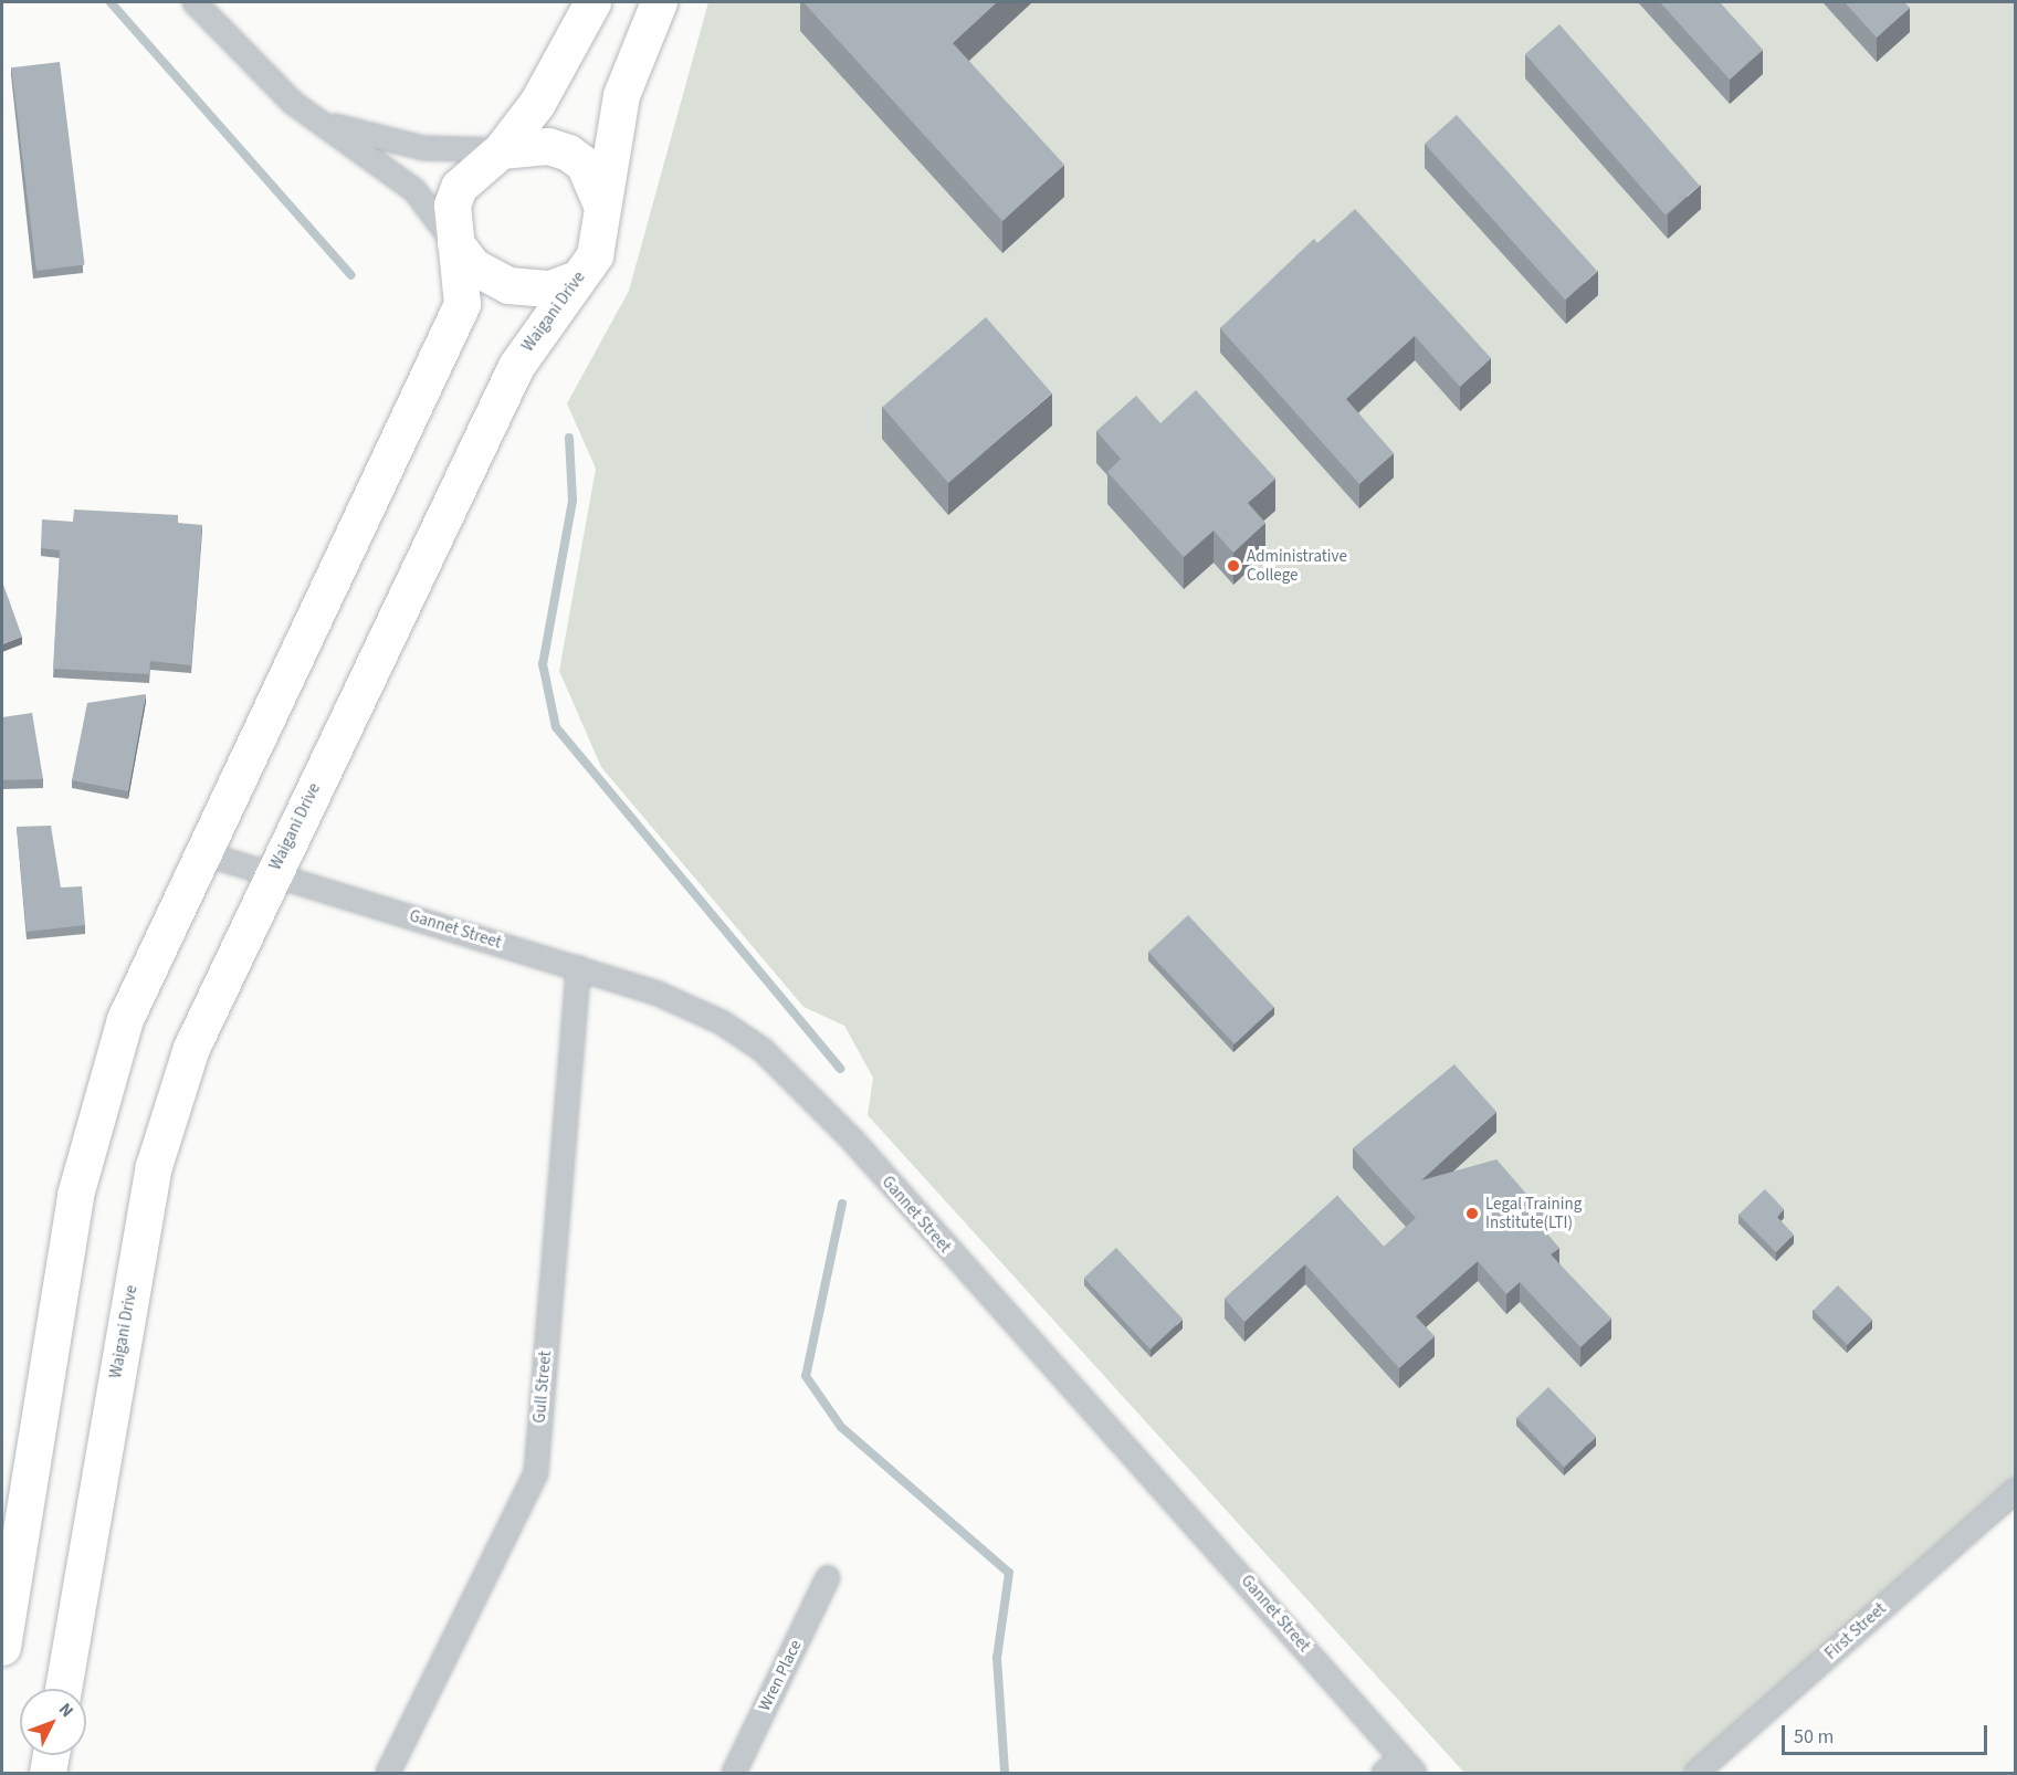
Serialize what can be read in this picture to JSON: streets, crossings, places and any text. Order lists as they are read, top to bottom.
{
  "streets": {
    "highway": ["Waigani Drive"],
    "street": [
      "Gannet Street",
      "Gull Street",
      "First Street",
      "Wren Place"
    ]
  },
  "crossings": [
    ["Waigani Drive", "Gannet Street"],
    ["Gannet Street", "Gull Street"]
  ],
  "places": ["Administrative College", "Legal Training Institute(LTI)"],
  "scale_bar": "50 m",
  "north": "top right"
}
